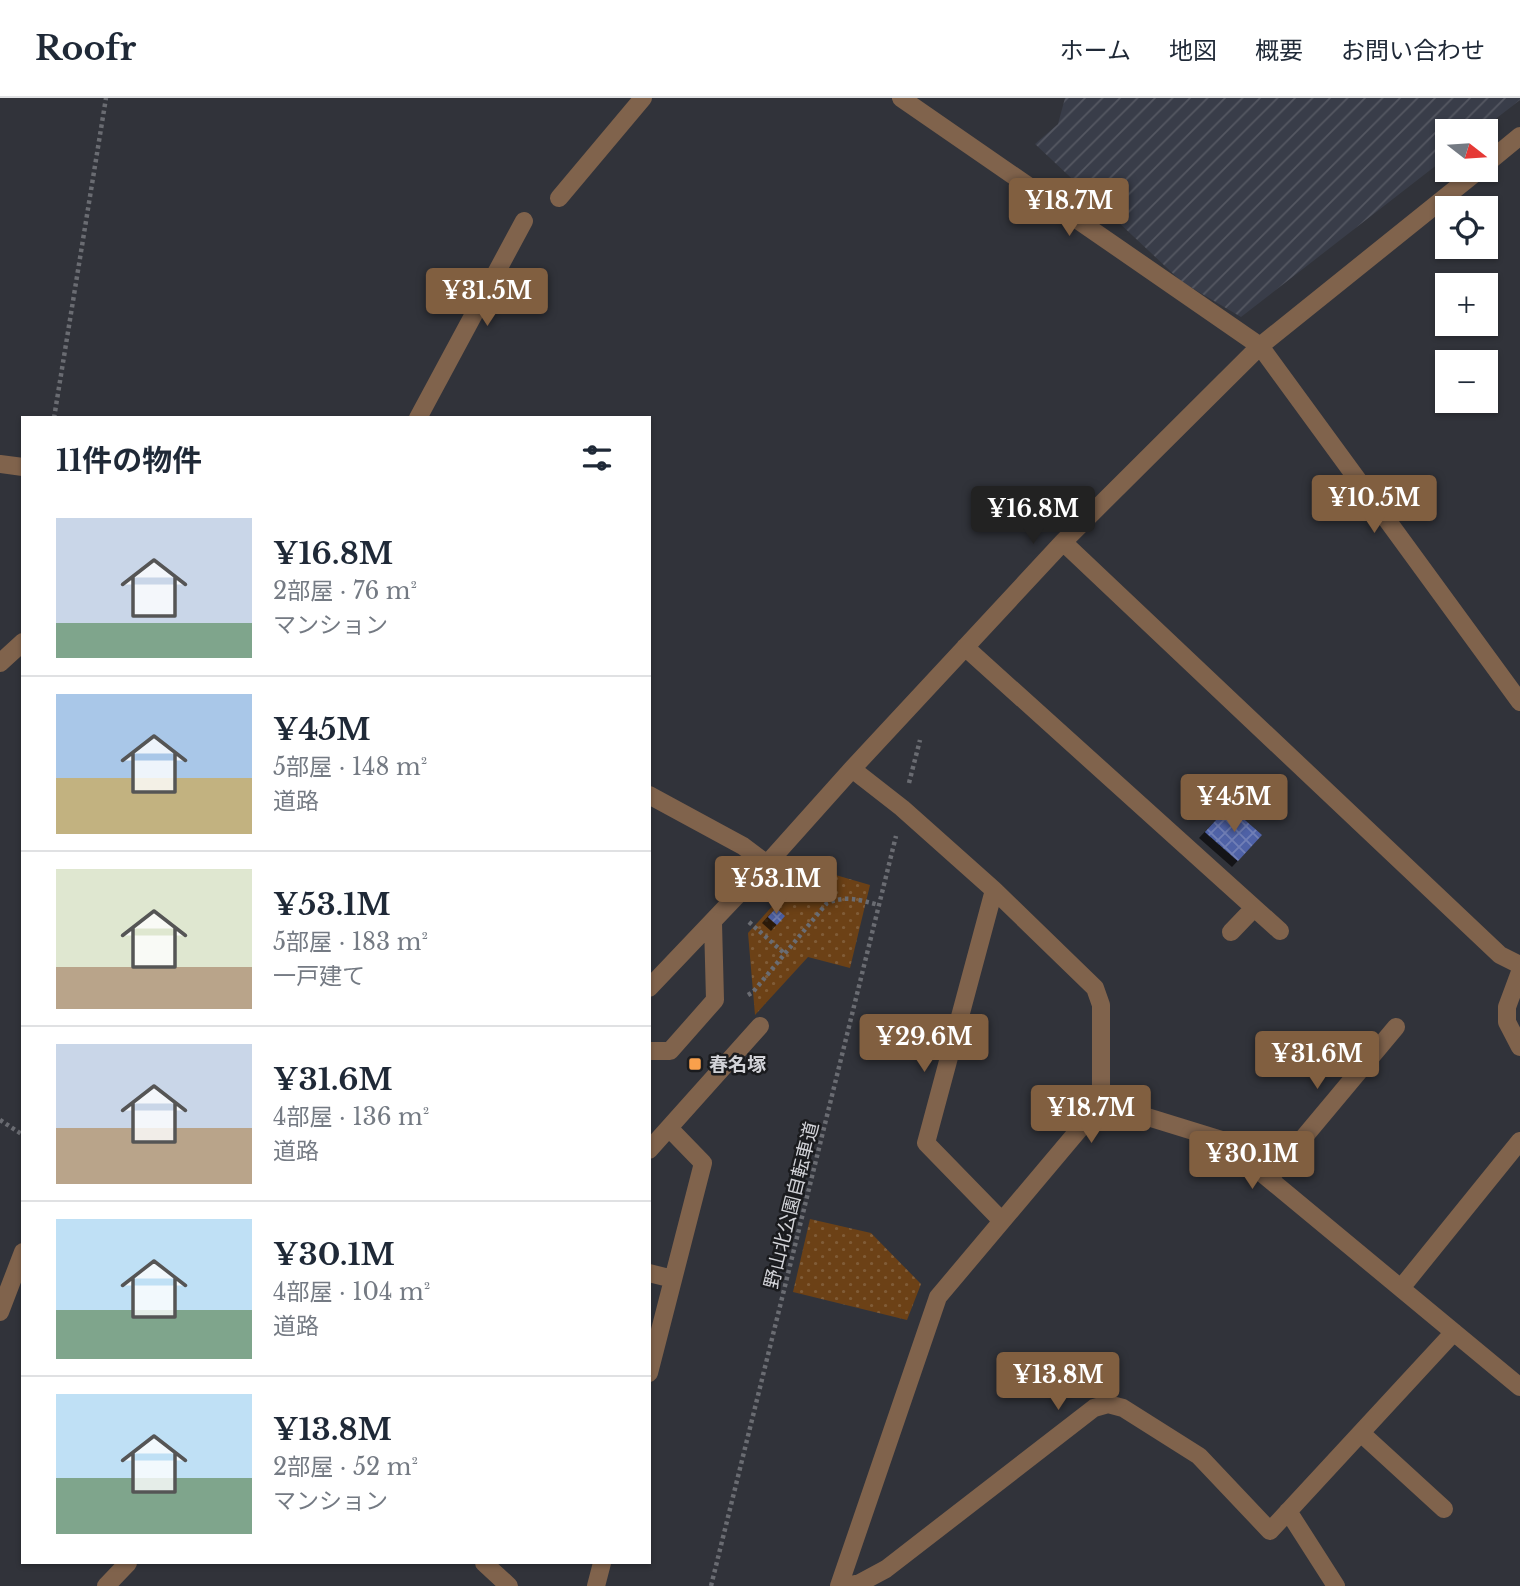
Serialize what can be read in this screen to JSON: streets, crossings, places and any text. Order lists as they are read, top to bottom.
{
  "streets": {
    "path": ["野山北公園自転車道"]
  },
  "places": {
    "transit": ["春名塚"]
  },
  "north": "right",
  "page": {
    "header": "Roofr",
    "nav": [
      "ホーム",
      "地図",
      "概要",
      "お問い合わせ"
    ],
    "map_buttons": ["+", "−"],
    "price": [
      "¥18.7M",
      "¥31.5M",
      "¥10.5M",
      "¥16.8M",
      "¥45M",
      "¥53.1M",
      "¥29.6M",
      "¥31.6M",
      "¥18.7M",
      "¥30.1M",
      "¥13.8M"
    ],
    "heading": "11件の物件",
    "list": [
      {
        "name": "¥16.8M",
        "note": "2部屋 · 76 m² · マンション"
      },
      {
        "name": "¥45M",
        "note": "5部屋 · 148 m² · 道路"
      },
      {
        "name": "¥53.1M",
        "note": "5部屋 · 183 m² · 一戸建て"
      },
      {
        "name": "¥31.6M",
        "note": "4部屋 · 136 m² · 道路"
      },
      {
        "name": "¥30.1M",
        "note": "4部屋 · 104 m² · 道路"
      },
      {
        "name": "¥13.8M",
        "note": "2部屋 · 52 m² · マンション"
      }
    ]
  }
}
